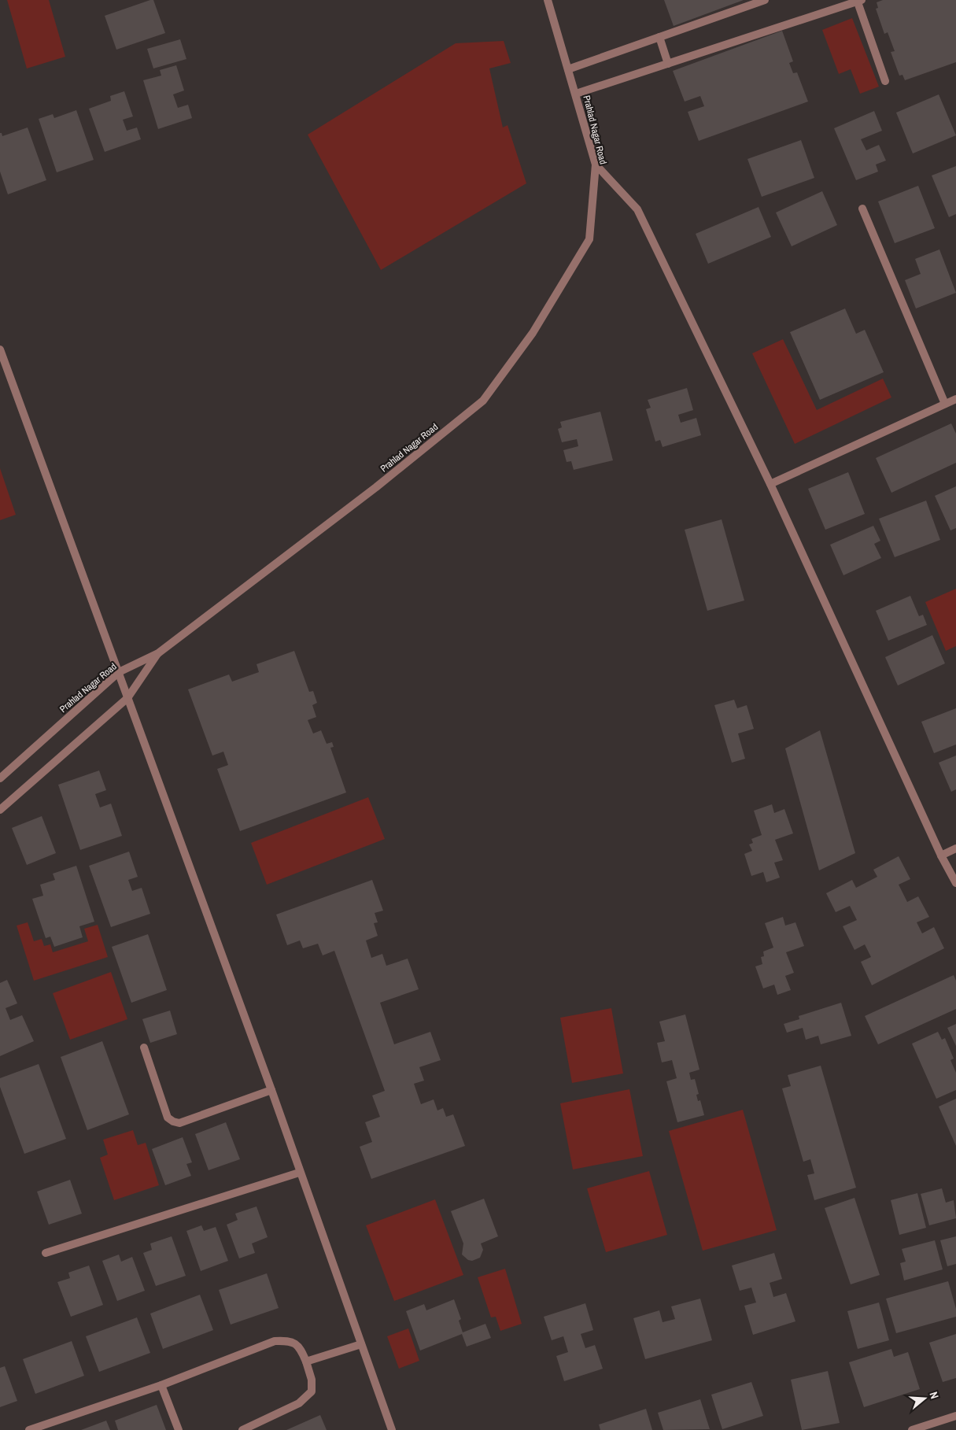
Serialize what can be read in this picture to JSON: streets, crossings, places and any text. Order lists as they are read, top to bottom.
{
  "streets": {
    "street": ["Prahlad Nagar Road"]
  },
  "north": "right"
}
